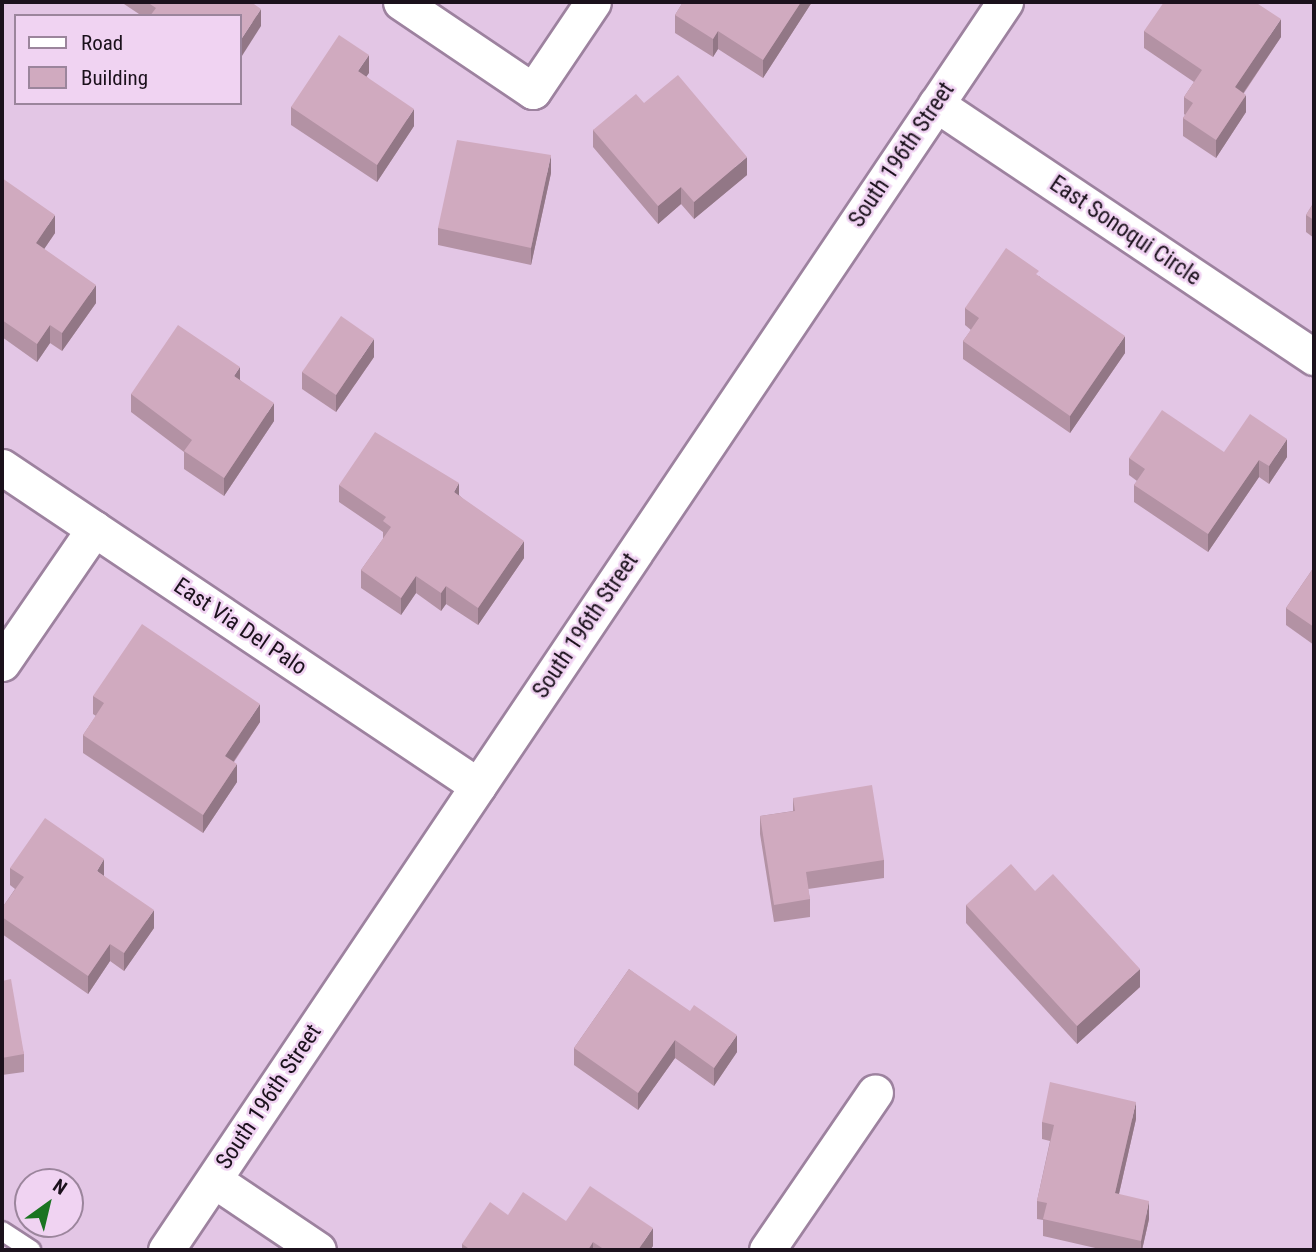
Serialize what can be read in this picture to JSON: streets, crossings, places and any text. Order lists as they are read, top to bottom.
{
  "streets": {
    "street": ["South 196th Street", "East Sonoqui Circle", "East Via Del Palo"]
  },
  "crossings": [
    ["South 196th Street", "East Sonoqui Circle"],
    ["South 196th Street", "East Via Del Palo"]
  ],
  "legend": ["Road", "Building"],
  "north": "top right"
}
